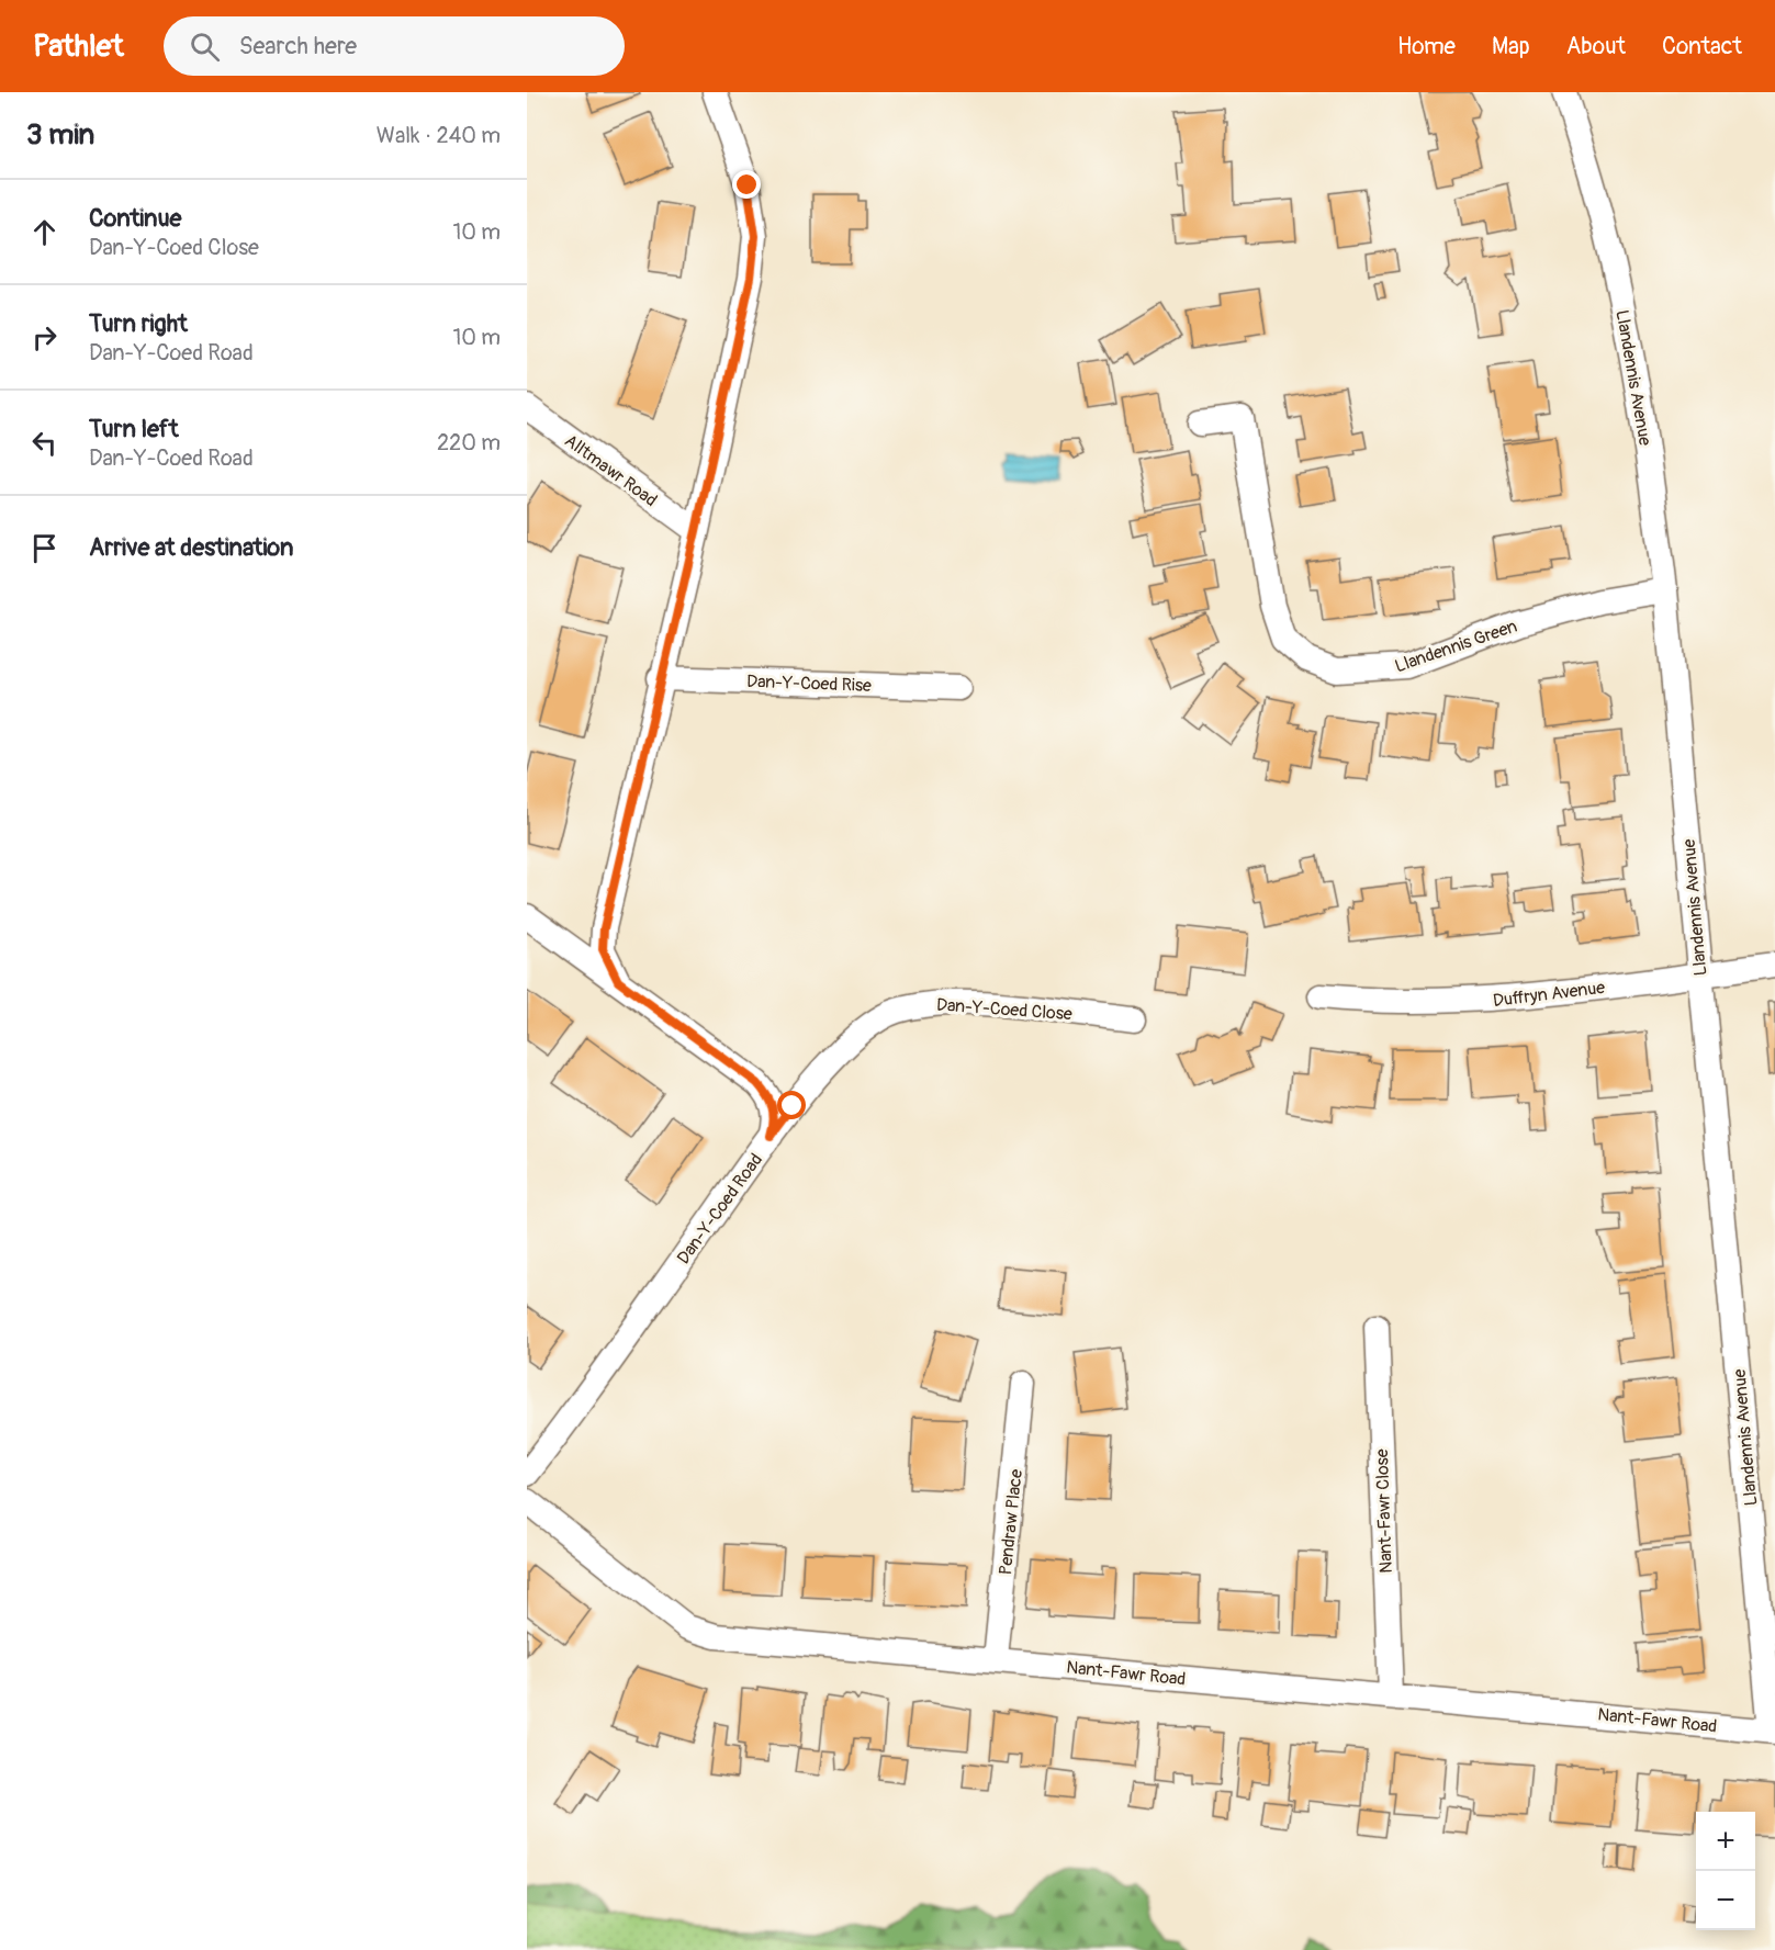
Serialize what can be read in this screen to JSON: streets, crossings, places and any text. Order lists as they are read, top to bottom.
{
  "streets": {
    "street": [
      "Llandennis Avenue",
      "Alltmawr Road",
      "Llandennis Green",
      "Dan-Y-Coed Rise",
      "Duffryn Avenue",
      "Dan-Y-Coed Close",
      "Dan-Y-Coed Road",
      "Nant-Fawr Close",
      "Pendraw Place",
      "Nant-Fawr Road"
    ]
  },
  "crossings": [
    ["Llandennis Avenue", "Llandennis Green"],
    ["Llandennis Avenue", "Duffryn Avenue"],
    ["Llandennis Avenue", "Nant-Fawr Road"],
    ["Alltmawr Road", "Dan-Y-Coed Road"],
    ["Dan-Y-Coed Rise", "Dan-Y-Coed Road"],
    ["Dan-Y-Coed Close", "Dan-Y-Coed Road"],
    ["Nant-Fawr Close", "Nant-Fawr Road"],
    ["Pendraw Place", "Nant-Fawr Road"]
  ],
  "page": {
    "header": "Pathlet",
    "search": "Search here",
    "nav": [
      "Home",
      "Map",
      "About",
      "Contact"
    ],
    "heading": ["3 min", "Walk · 240 m"],
    "list": [
      ["Continue", "Dan-Y-Coed Close", "10 m"],
      ["Turn right", "Dan-Y-Coed Road", "10 m"],
      ["Turn left", "Dan-Y-Coed Road", "220 m"],
      "Arrive at destination"
    ],
    "map_buttons": ["+", "−"]
  }
}
